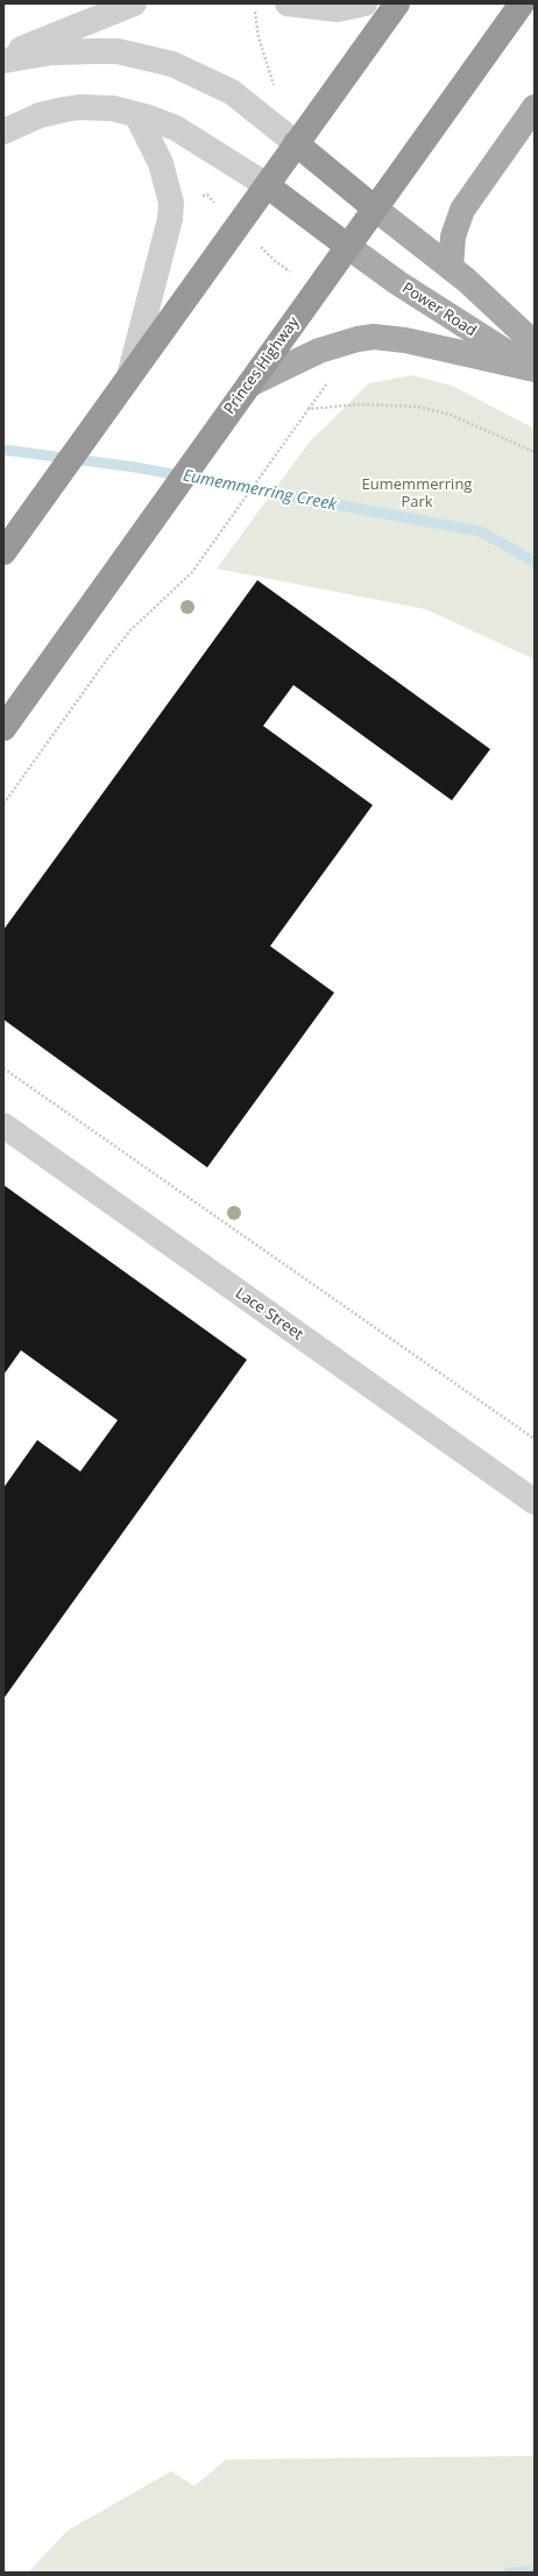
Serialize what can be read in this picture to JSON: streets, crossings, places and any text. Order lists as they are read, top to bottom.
{
  "streets": {
    "highway": ["Princes Highway"],
    "main road": ["Power Road"],
    "street": ["Lace Street"]
  },
  "crossings": [
    ["Power Road", "Princes Highway"]
  ],
  "water": ["Eumemmerring Creek"],
  "parks": ["Eumemmerring Park"]
}
